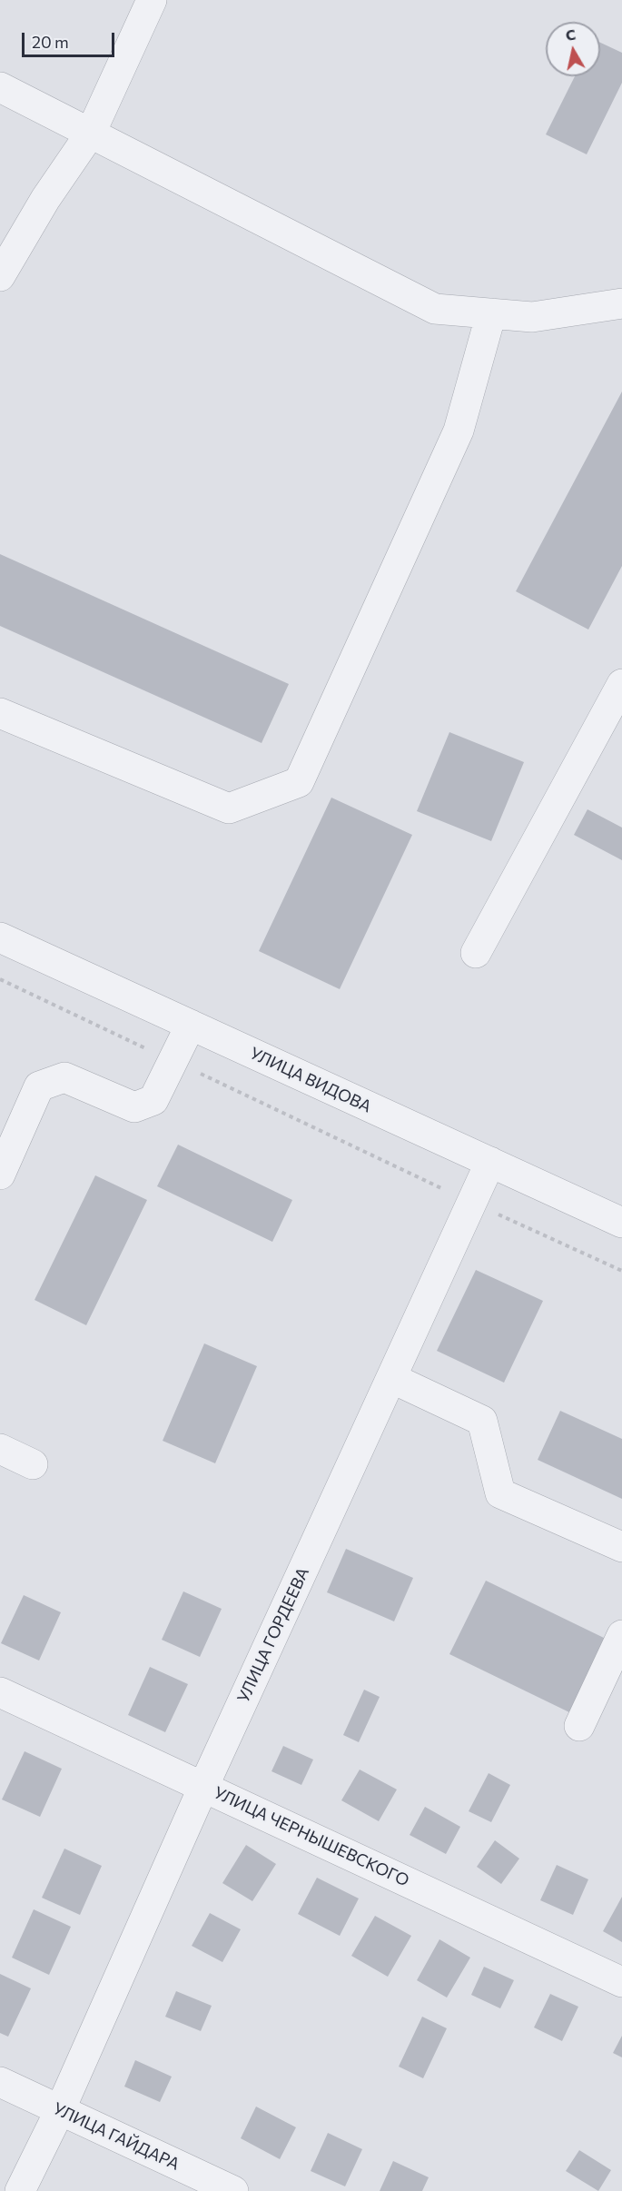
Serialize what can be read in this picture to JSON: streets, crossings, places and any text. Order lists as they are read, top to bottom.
{
  "streets": {
    "street": [
      "УЛИЦА ВИДОВА",
      "УЛИЦА ГОРДЕЕВА",
      "УЛИЦА ЧЕРНЫШЕВСКОГО",
      "УЛИЦА ГАЙДАРА"
    ]
  },
  "crossings": [
    ["УЛИЦА ВИДОВА", "УЛИЦА ГОРДЕЕВА"],
    ["УЛИЦА ГОРДЕЕВА", "УЛИЦА ЧЕРНЫШЕВСКОГО"],
    ["УЛИЦА ГОРДЕЕВА", "УЛИЦА ГАЙДАРА"]
  ],
  "scale_bar": "20 m",
  "north": "top"
}
